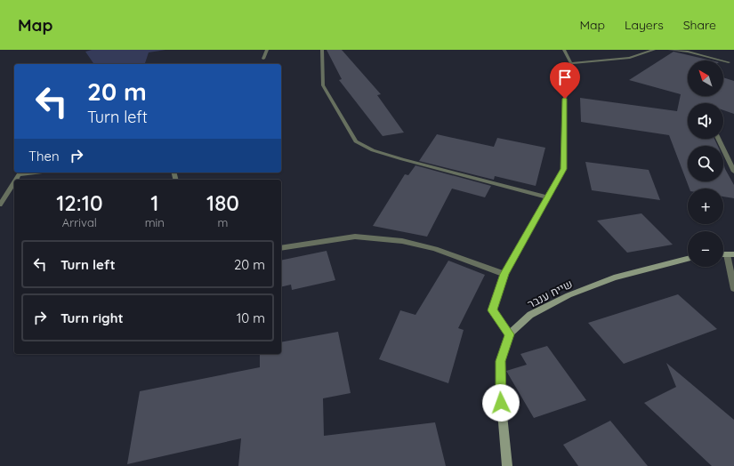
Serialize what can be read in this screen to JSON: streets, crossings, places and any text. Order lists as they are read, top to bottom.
{
  "streets": {
    "street": ["שייח ענבר"]
  },
  "north": "top left",
  "page": {
    "header": "Map",
    "nav": ["Map", "Layers", "Share"],
    "map_buttons": ["+", "−"],
    "turn": ["20 m", "Turn left"],
    "then": "Then",
    "eta": [
      "12:10",
      "Arrival",
      "1",
      "min",
      "180",
      "m"
    ],
    "list": [
      {
        "name": "Turn left",
        "value": "20 m"
      },
      {
        "name": "Turn right",
        "value": "10 m"
      }
    ]
  }
}
